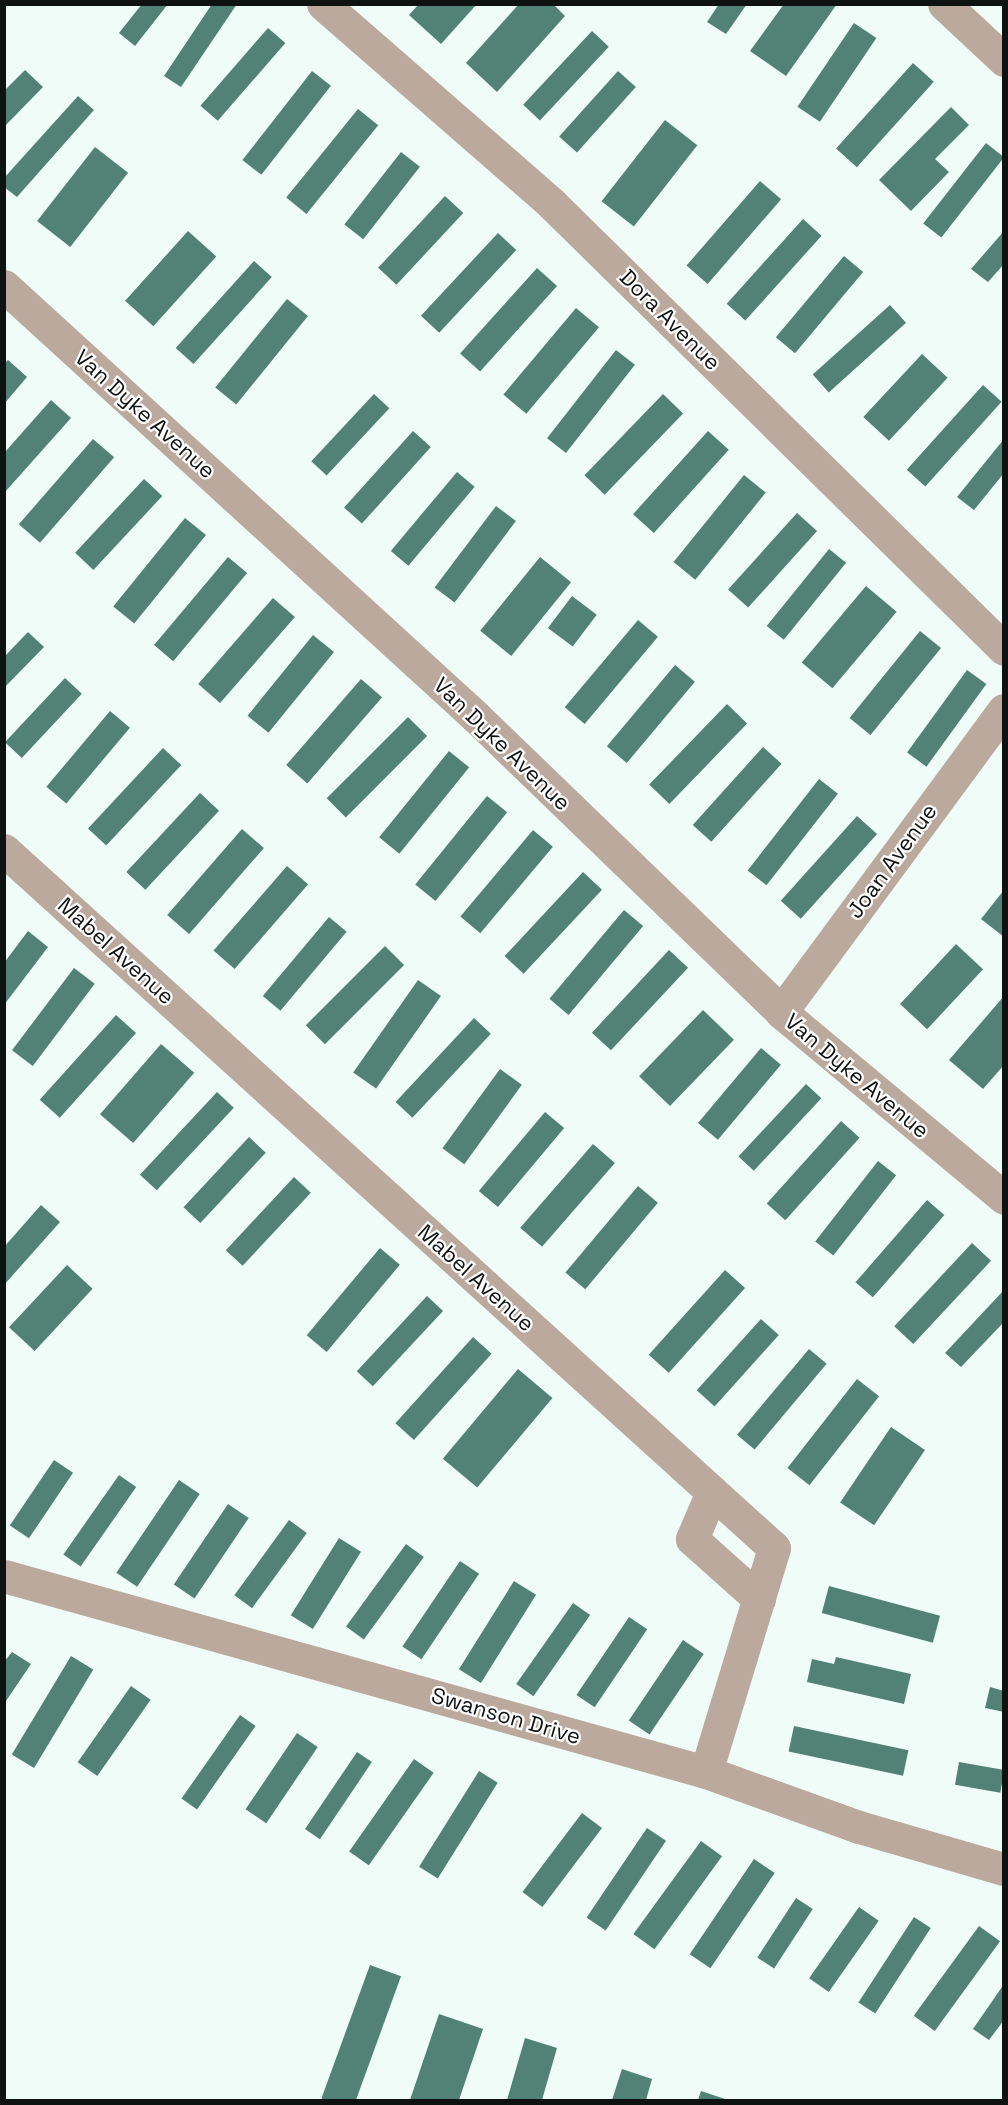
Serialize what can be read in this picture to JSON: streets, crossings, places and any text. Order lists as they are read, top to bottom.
{
  "streets": {
    "street": [
      "Dora Avenue",
      "Van Dyke Avenue",
      "Joan Avenue",
      "Mabel Avenue",
      "Swanson Drive"
    ]
  },
  "crossings": [
    ["Van Dyke Avenue", "Joan Avenue"],
    ["Mabel Avenue", "Swanson Drive"]
  ]
}
